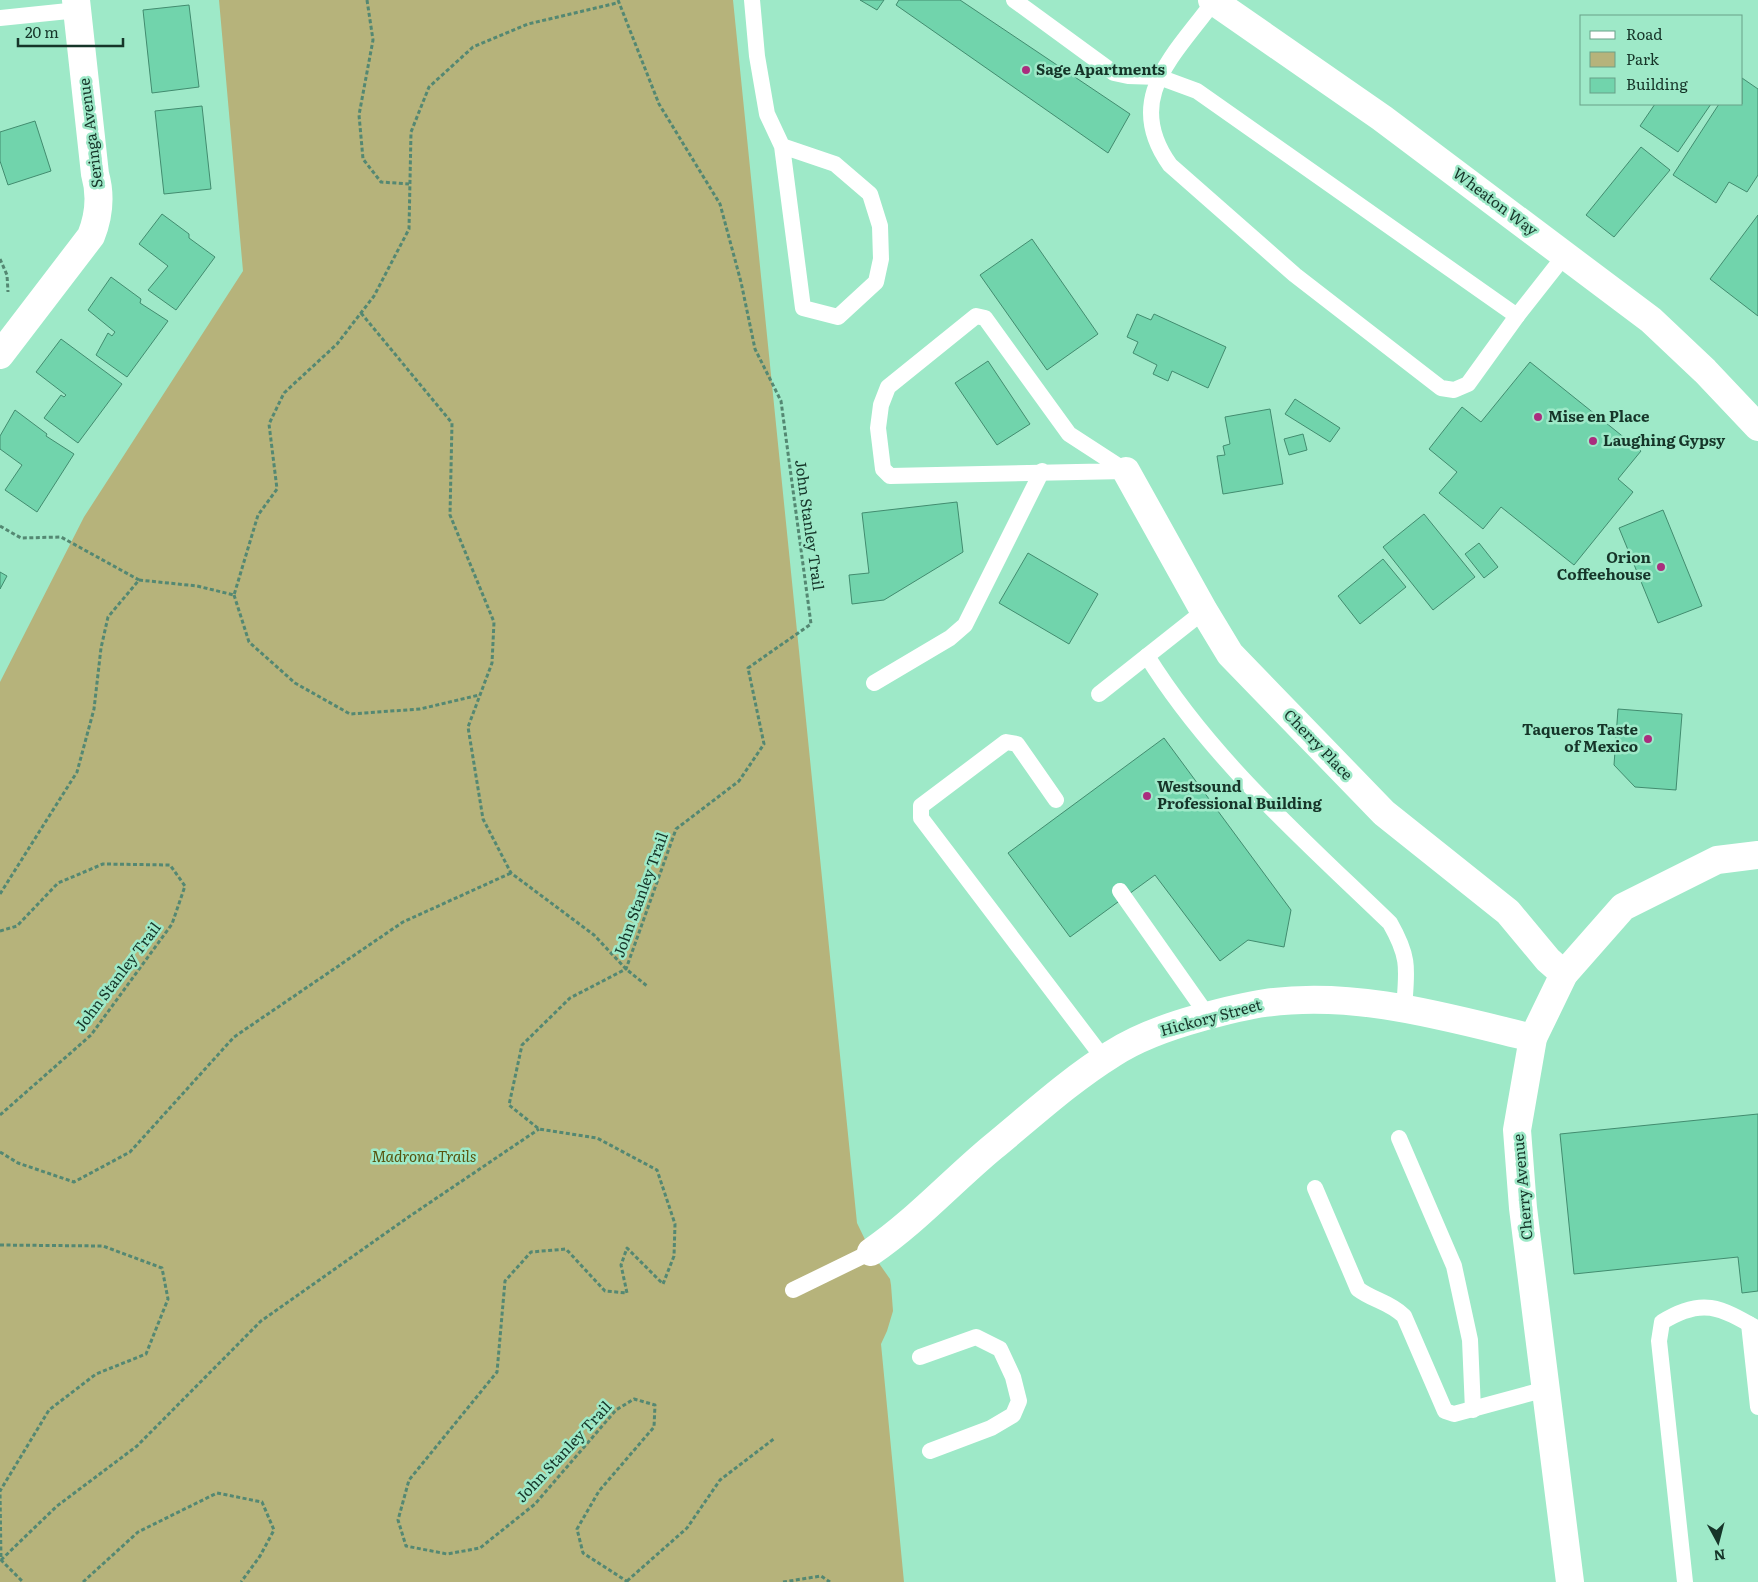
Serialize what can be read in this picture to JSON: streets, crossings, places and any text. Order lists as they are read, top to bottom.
{
  "streets": {
    "street": [
      "Seringa Avenue",
      "Wheaton Way",
      "Cherry Place",
      "Hickory Street",
      "Cherry Avenue"
    ],
    "path": ["John Stanley Trail"]
  },
  "crossings": [
    ["Cherry Place", "Cherry Avenue"],
    ["Hickory Street", "Cherry Avenue"]
  ],
  "parks": ["Madrona Trails"],
  "places": [
    "Sage Apartments",
    "Mise en Place",
    "Laughing Gypsy",
    "Orion Coffeehouse",
    "Taqueros Taste of Mexico",
    "Westsound Professional Building"
  ],
  "legend": ["Road", "Park", "Building"],
  "scale_bar": "20 m",
  "north": "bottom"
}
